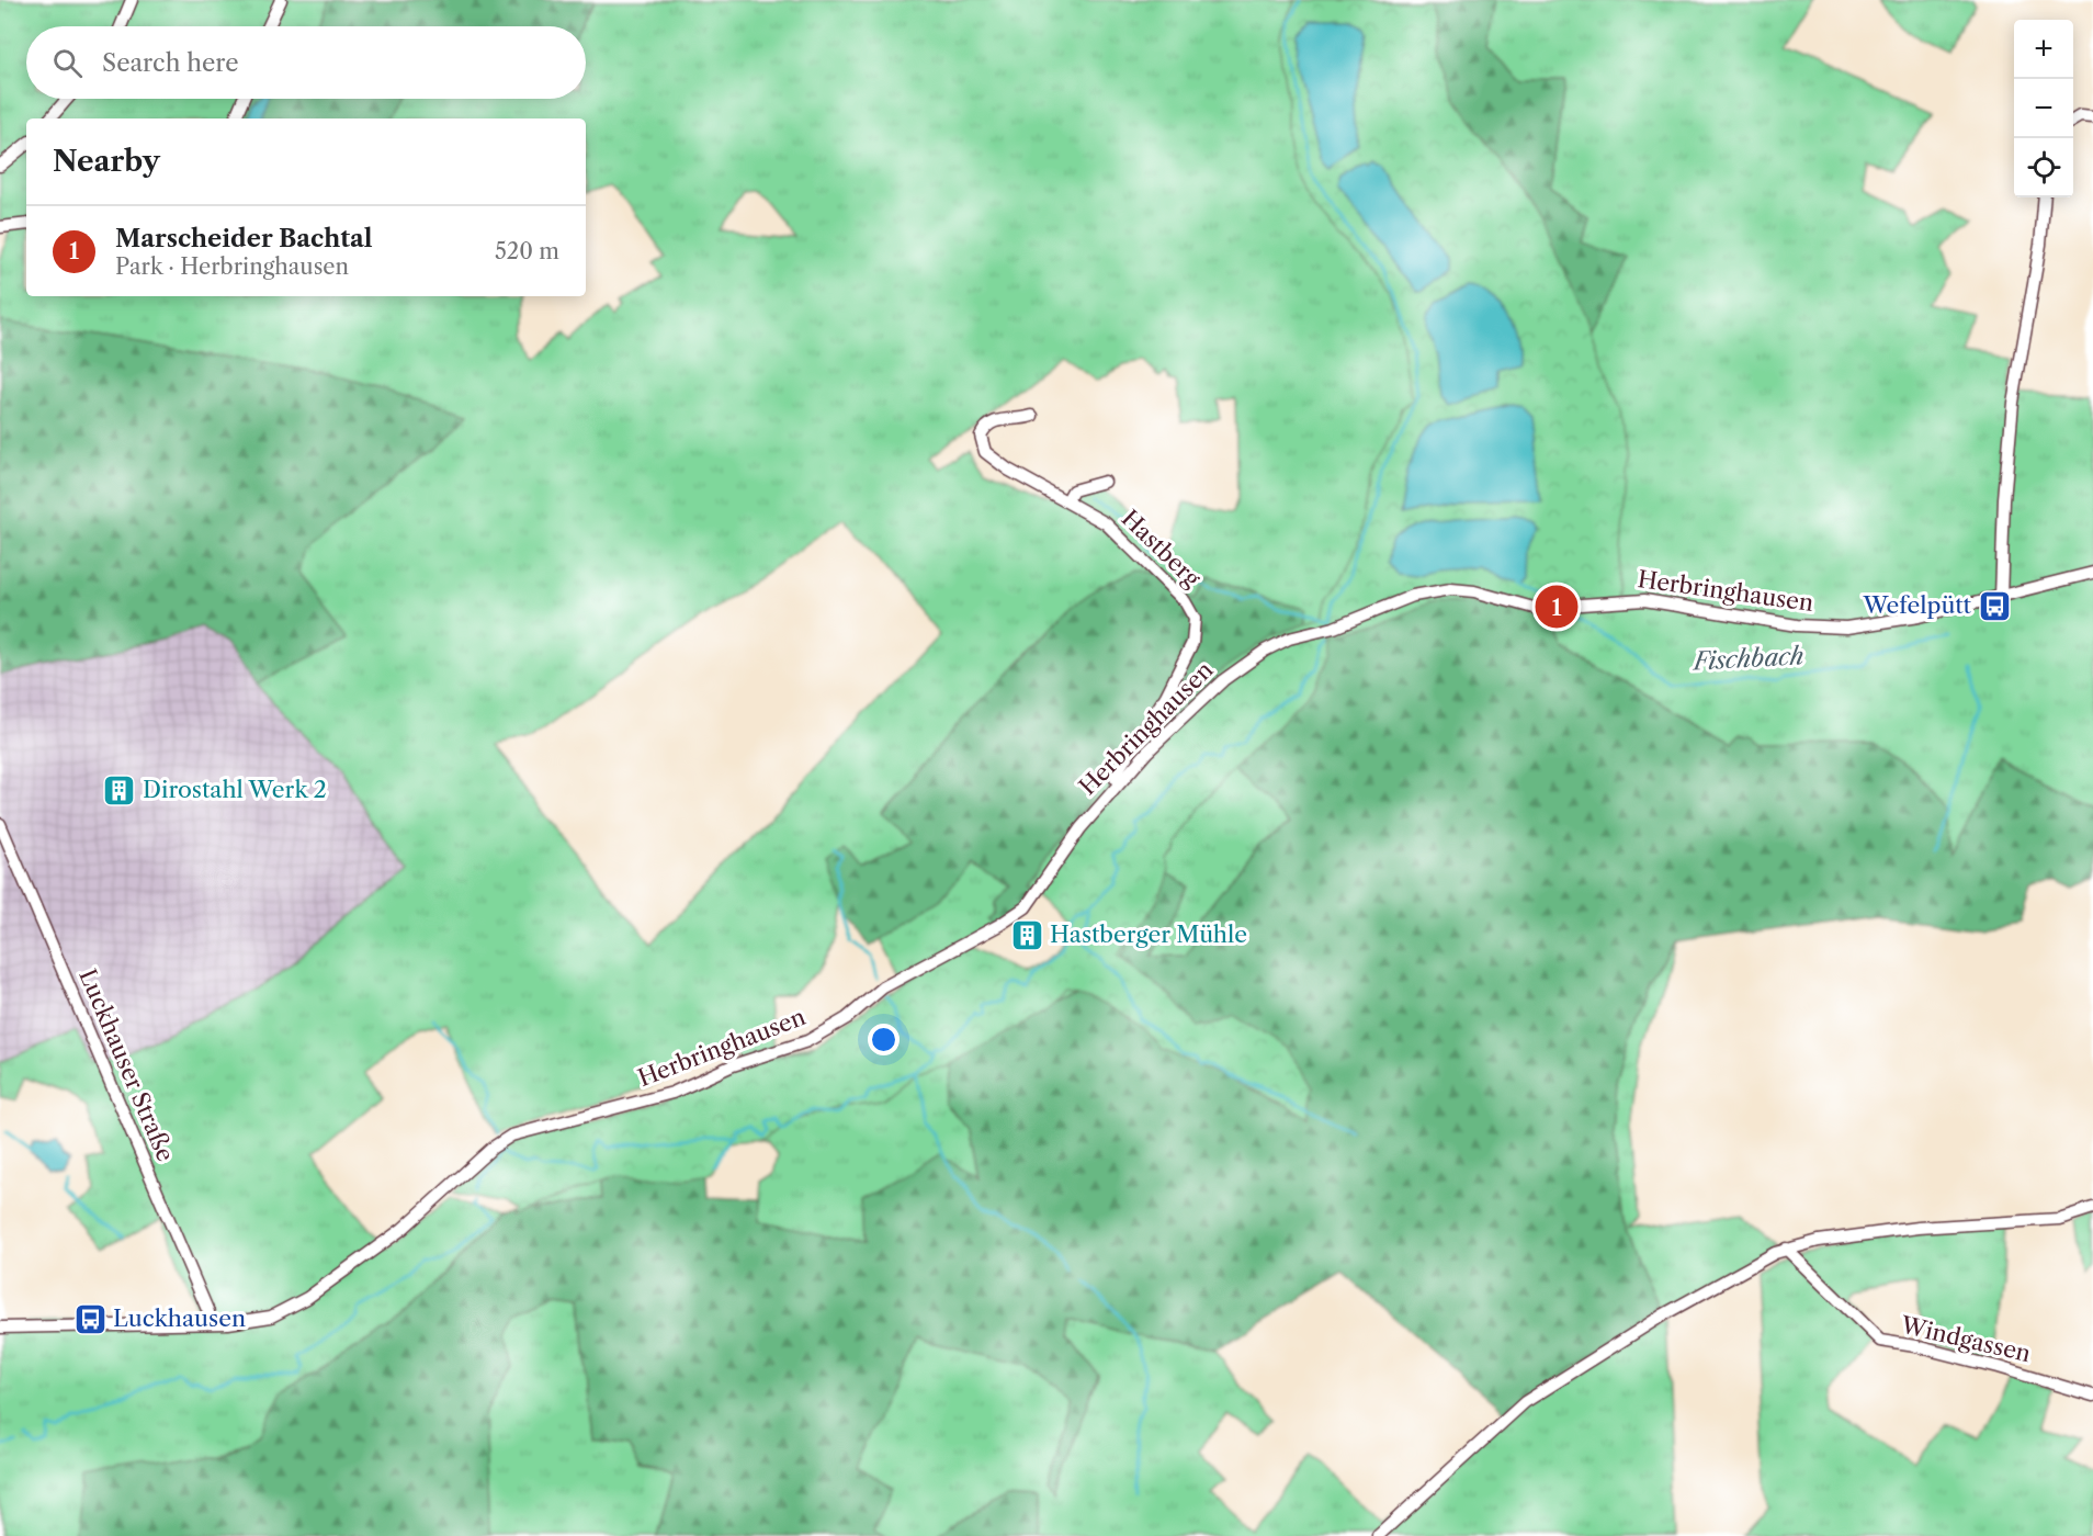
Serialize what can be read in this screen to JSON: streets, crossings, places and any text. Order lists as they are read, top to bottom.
{
  "streets": {
    "street": [
      "Hastberg",
      "Herbringhausen",
      "Luckhauser Straße",
      "Windgassen"
    ]
  },
  "crossings": [
    ["Hastberg", "Herbringhausen"],
    ["Herbringhausen", "Luckhauser Straße"]
  ],
  "water": ["Fischbach"],
  "places": {
    "bus stop": ["Wefelpütt", "Luckhausen"],
    "building": ["Dirostahl Werk 2", "Hastberger Mühle"]
  },
  "page": {
    "map_buttons": ["+", "−"],
    "search": "Search here",
    "heading": "Nearby",
    "list": [
      {
        "mark": "1",
        "name": "Marscheider Bachtal",
        "note": "Park · Herbringhausen",
        "value": "520 m"
      }
    ],
    "pins": "1"
  }
}
